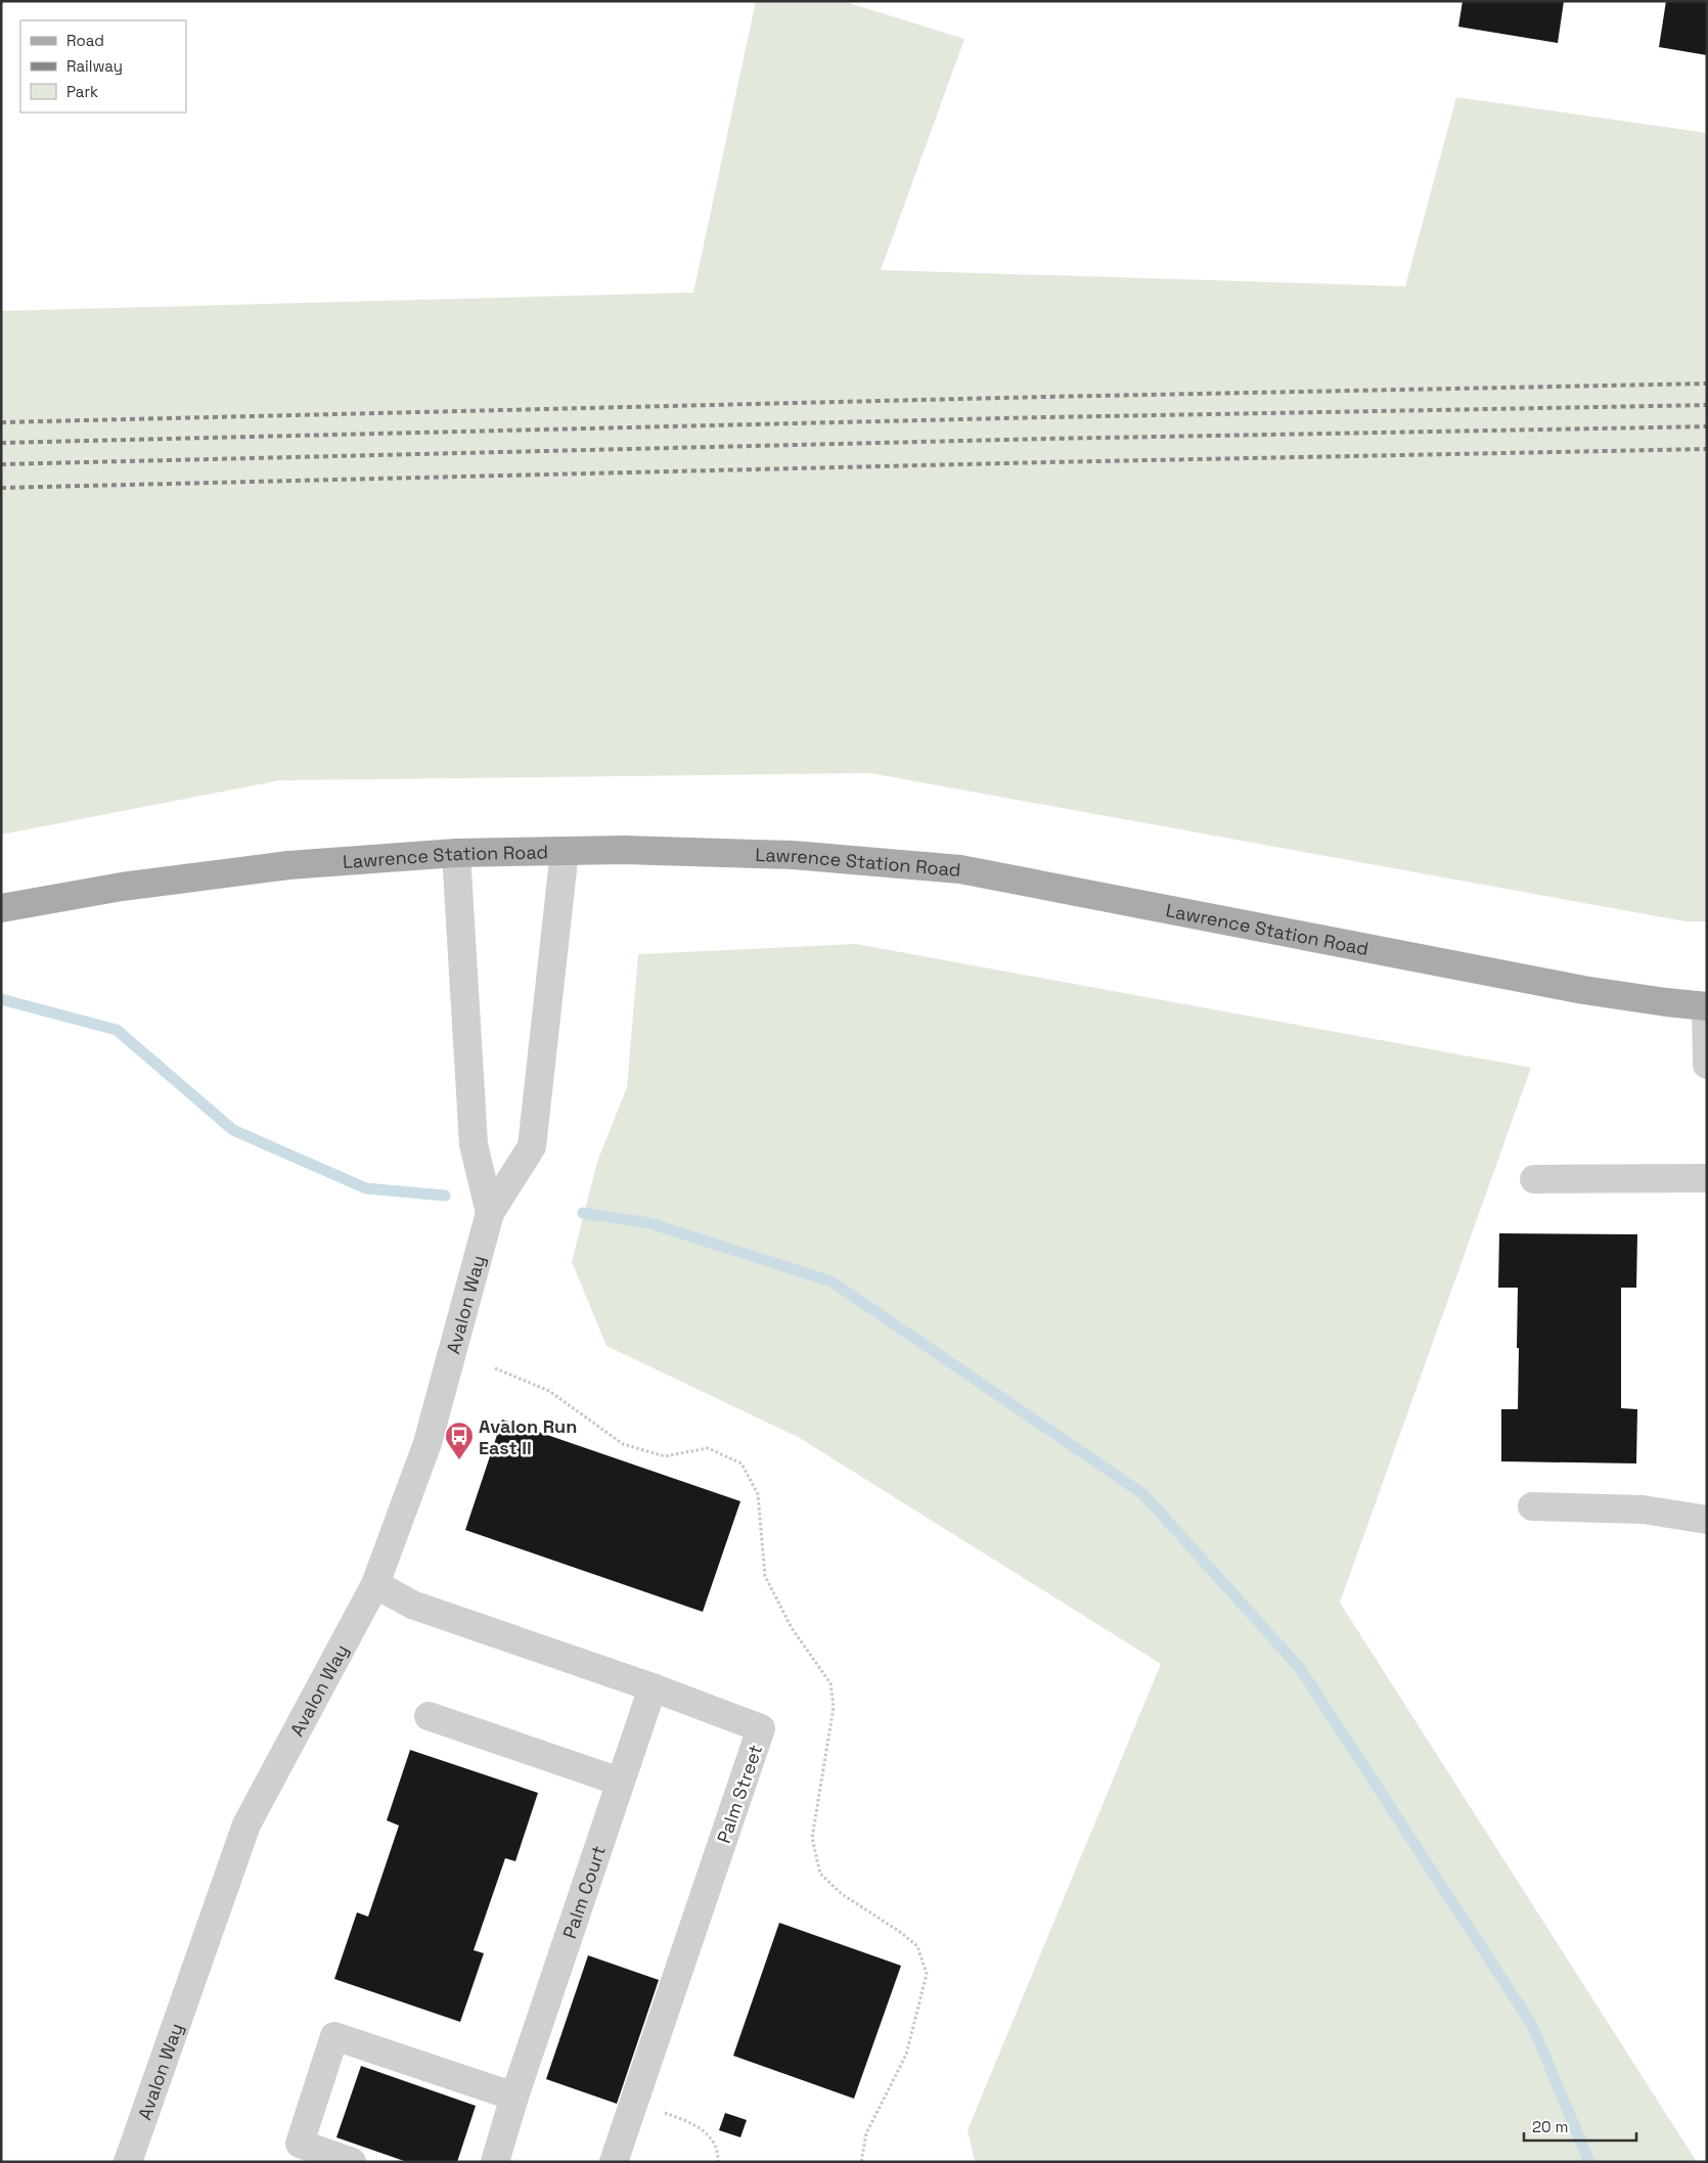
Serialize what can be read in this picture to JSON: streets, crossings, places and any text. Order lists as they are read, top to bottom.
{
  "streets": {
    "main road": ["Lawrence Station Road"],
    "street": ["Avalon Way", "Palm Street", "Palm Court"]
  },
  "crossings": [
    ["Lawrence Station Road", "Avalon Way"],
    ["Avalon Way", "Palm Street"],
    ["Palm Street", "Palm Court"]
  ],
  "places": {
    "bus stop": ["Avalon Run East II"]
  },
  "legend": ["Road", "Railway", "Park"],
  "scale_bar": "20 m"
}
